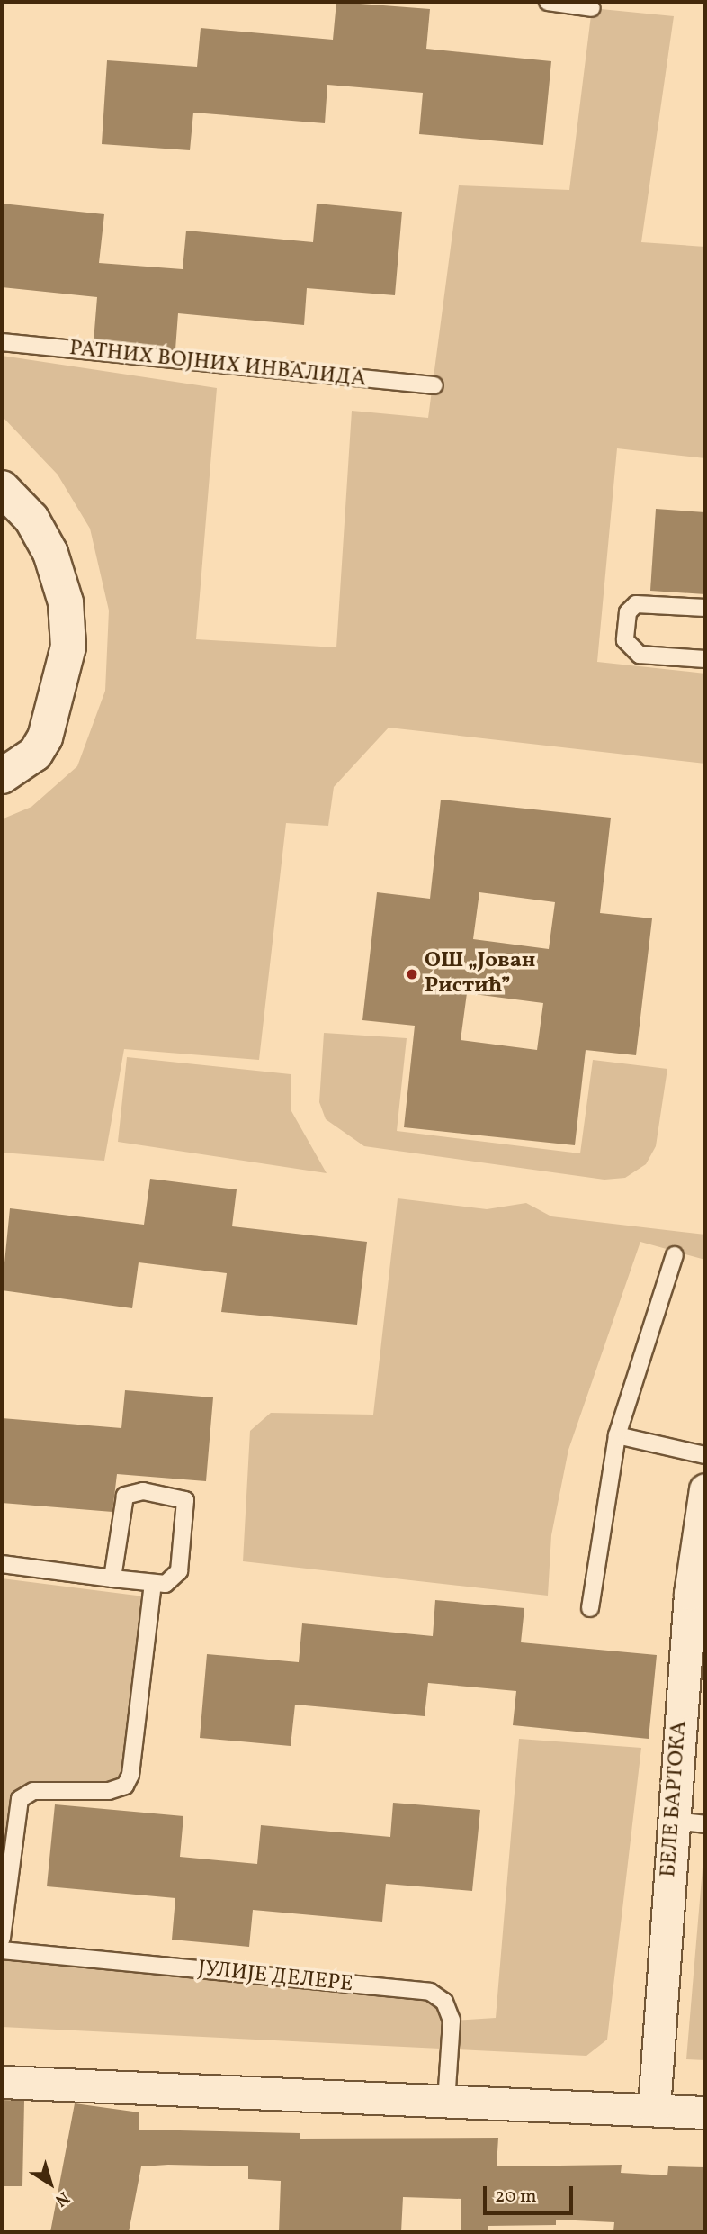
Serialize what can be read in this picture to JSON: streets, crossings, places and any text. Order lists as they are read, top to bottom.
{
  "streets": {
    "street": ["БЕЛЕ БАРТОКА"],
    "lane": ["РАТНИХ ВОЈНИХ ИНВАЛИДА", "ЈУЛИЈЕ ДЕЛЕРЕ"]
  },
  "places": ["ОШ „Јован Ристић”"],
  "scale_bar": "20 m",
  "north": "bottom right"
}
